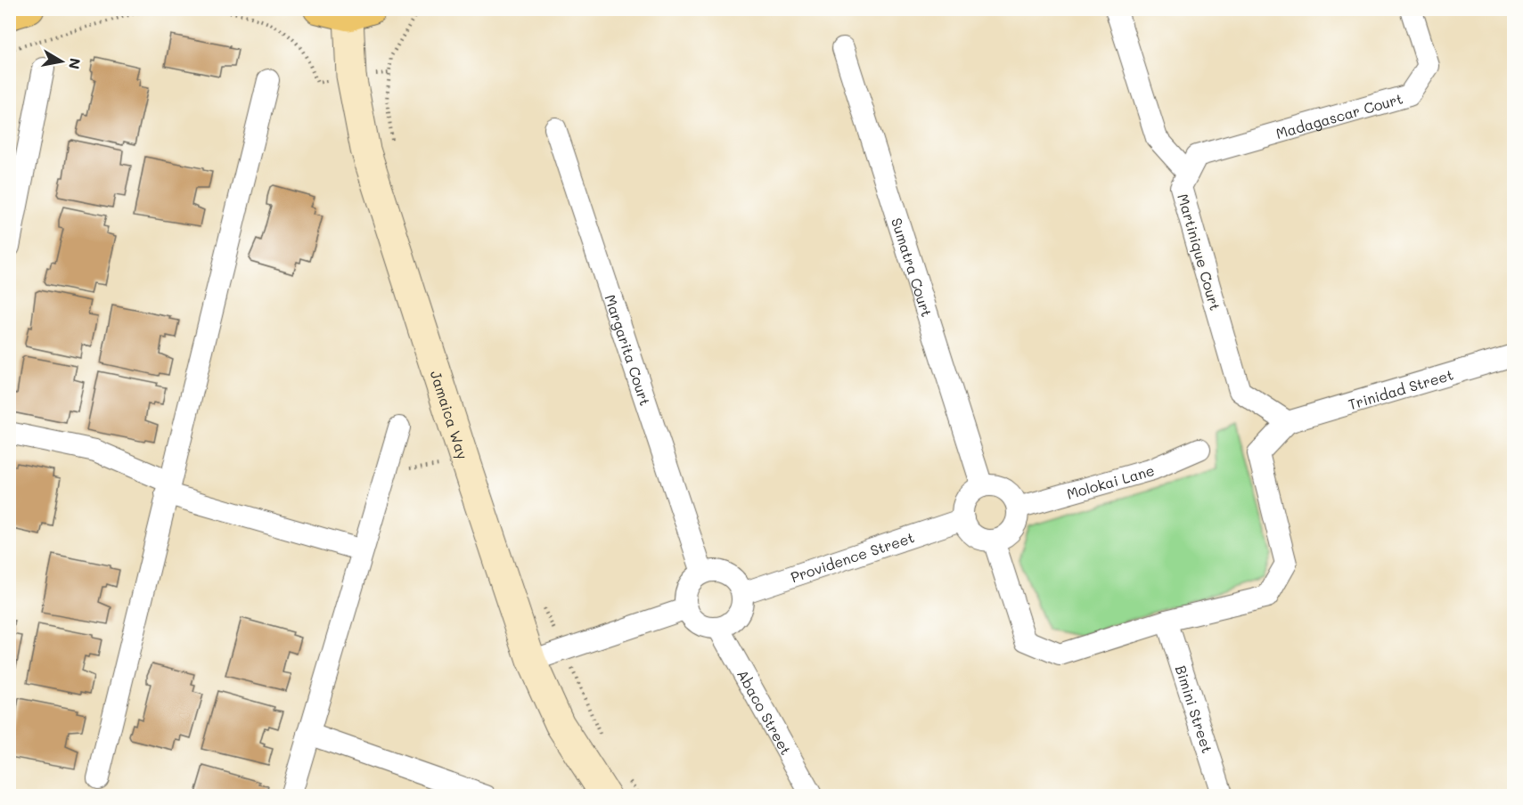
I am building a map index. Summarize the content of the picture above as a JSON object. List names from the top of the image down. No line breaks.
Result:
{"streets":{"street":["Madagascar Court","Martinique Court","Sumatra Court","Margarita Court","Trinidad Street","Jamaica Way","Molokai Lane","Providence Street","Bimini Street","Abaco Street"]},"crossings":[["Madagascar Court","Martinique Court"],["Martinique Court","Trinidad Street"],["Sumatra Court","Molokai Lane"],["Sumatra Court","Providence Street"],["Margarita Court","Providence Street"],["Margarita Court","Abaco Street"],["Molokai Lane","Providence Street"],["Providence Street","Abaco Street"]],"north":"right"}
